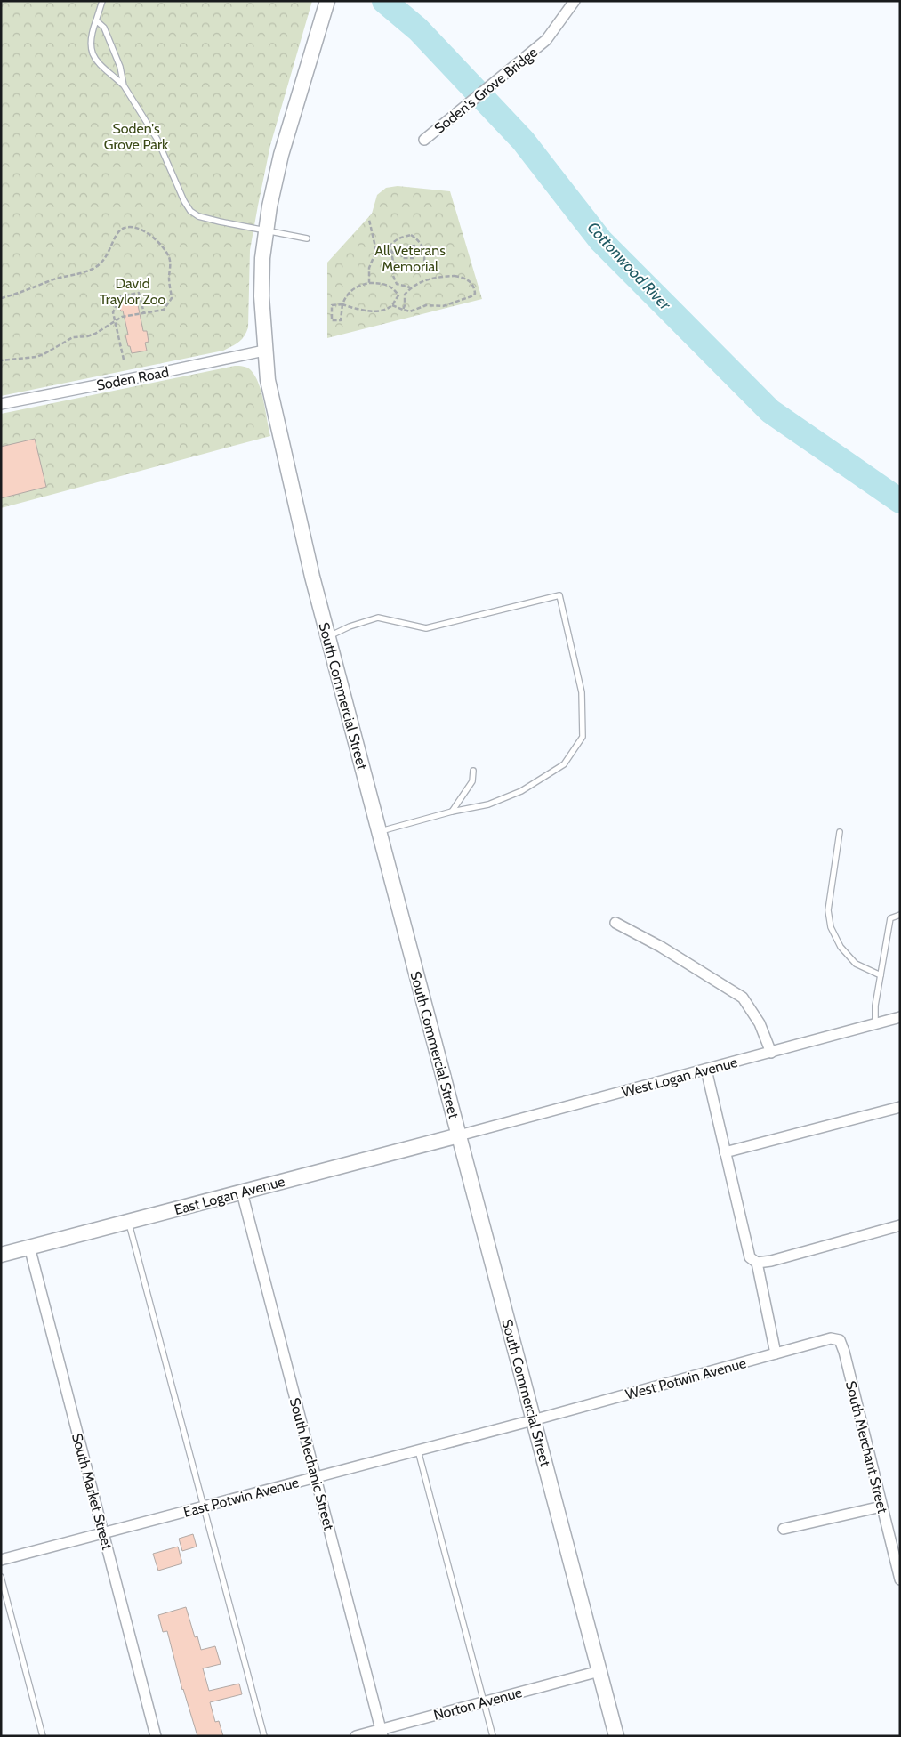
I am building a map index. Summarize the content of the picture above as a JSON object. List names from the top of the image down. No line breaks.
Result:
{"streets":{"main road":["South Commercial Street","East Logan Avenue"],"street":["Soden's Grove Bridge","Soden Road","West Logan Avenue","West Potwin Avenue","South Merchant Street","South Mechanic Street","South Market Street","East Potwin Avenue","Norton Avenue"]},"crossings":[["Soden Road","South Commercial Street"],["South Commercial Street","West Logan Avenue"],["South Commercial Street","East Logan Avenue"],["South Commercial Street","West Potwin Avenue"],["South Commercial Street","East Potwin Avenue"],["South Commercial Street","Norton Avenue"],["West Logan Avenue","East Logan Avenue"],["East Logan Avenue","South Mechanic Street"],["East Logan Avenue","South Market Street"],["West Potwin Avenue","South Merchant Street"],["West Potwin Avenue","East Potwin Avenue"],["South Mechanic Street","East Potwin Avenue"],["South Mechanic Street","Norton Avenue"],["South Market Street","East Potwin Avenue"]],"water":["Cottonwood River"],"parks":["Soden's Grove Park","All Veterans Memorial","David Traylor Zoo"]}
